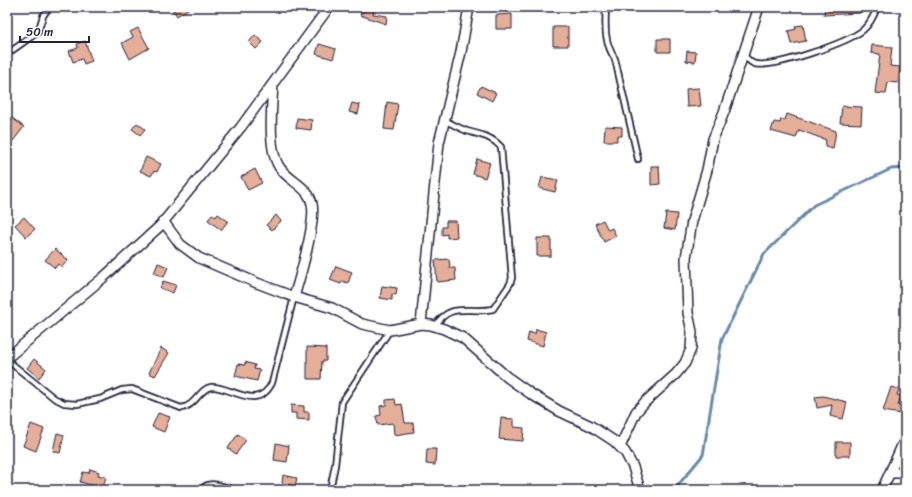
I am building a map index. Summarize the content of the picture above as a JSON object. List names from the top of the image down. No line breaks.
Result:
{"scale_bar":"50 m"}
